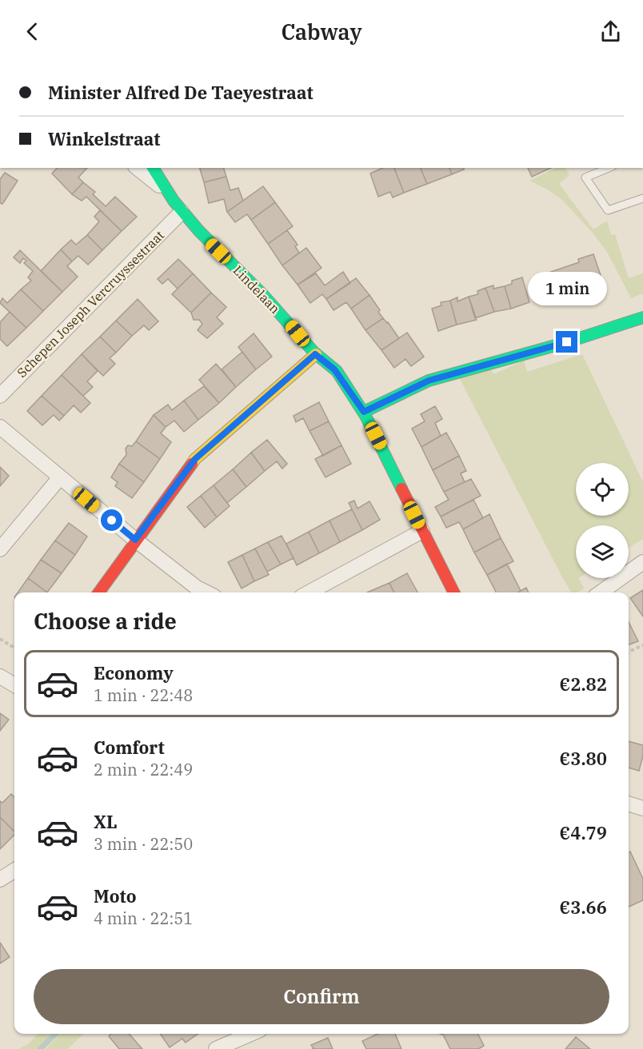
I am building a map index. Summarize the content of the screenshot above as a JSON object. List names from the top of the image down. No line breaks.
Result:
{"streets":{"street":["Lindelaan","Schepen Joseph Vercruyssestraat"]},"crossings":[["Lindelaan","Schepen Joseph Vercruyssestraat"]],"page":{"header":"Cabway","banner":["Minister Alfred De Taeyestraat","Winkelstraat"],"bubble":"1 min","heading":"Choose a ride","list":[{"name":"Economy","note":"1 min · 22:48","value":"€2.82"},{"name":"Comfort","note":"2 min · 22:49","value":"€3.80"},{"name":"XL","note":"3 min · 22:50","value":"€4.79"},{"name":"Moto","note":"4 min · 22:51","value":"€3.66"}],"buttons":"Confirm"}}
